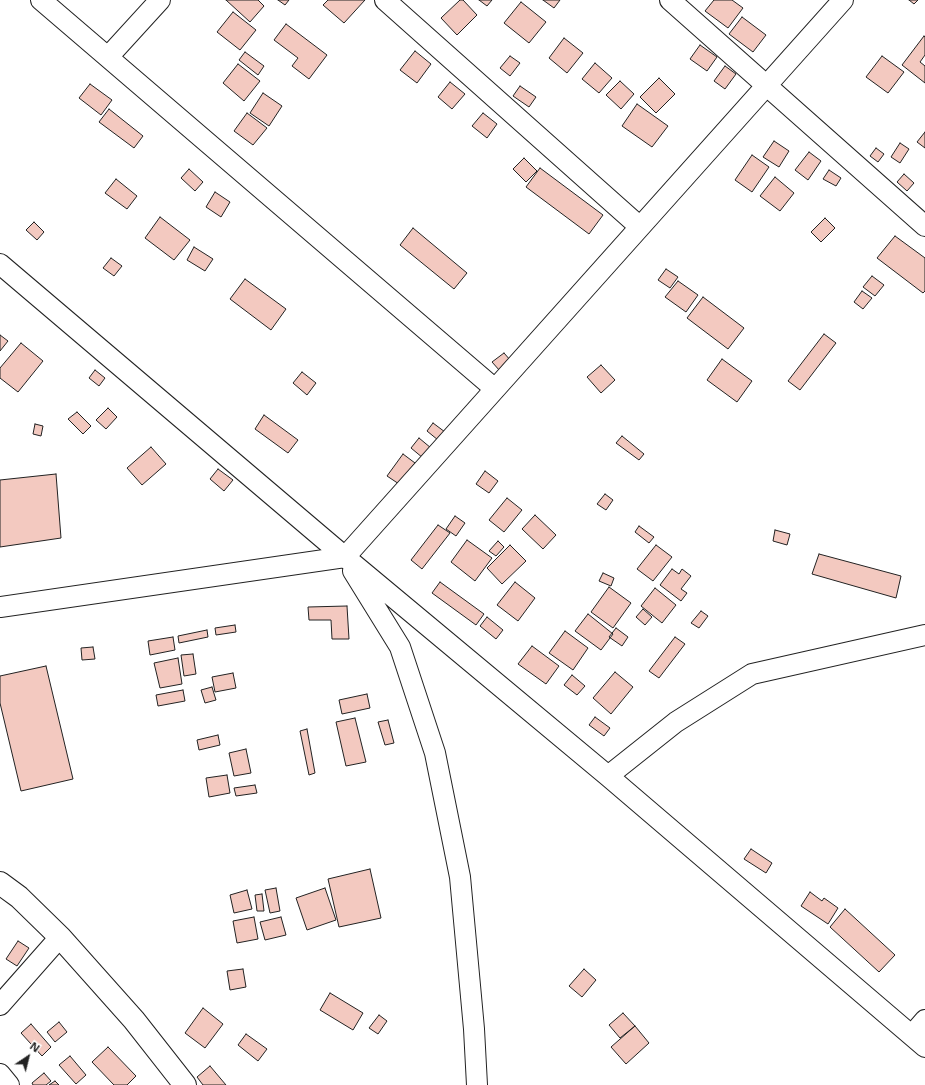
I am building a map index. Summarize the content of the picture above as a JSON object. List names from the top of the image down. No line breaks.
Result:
{"north":"top right"}
